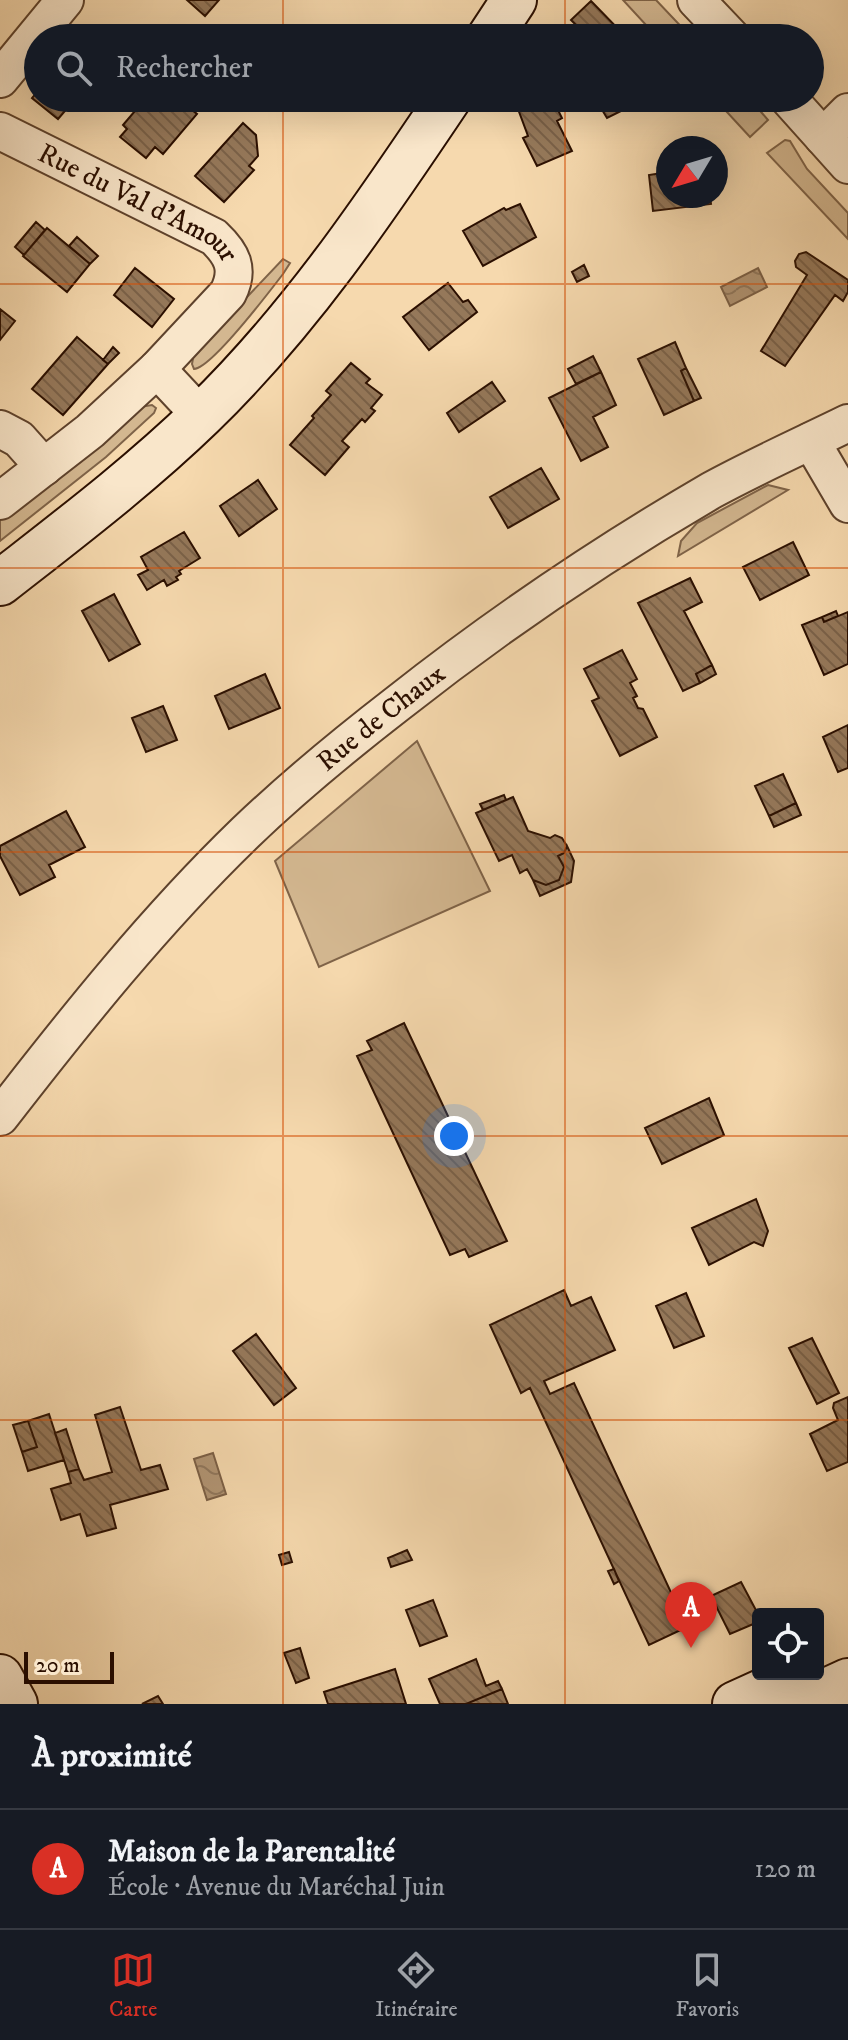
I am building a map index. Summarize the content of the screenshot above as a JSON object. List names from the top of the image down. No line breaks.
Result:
{"streets":{"street":["Rue du Val d'Amour","Rue de Chaux"]},"scale_bar":"20 m","north":"bottom left","page":{"search":"Rechercher","pins":"A","scale":"20 m","heading":"À proximité","list":[{"mark":"A","name":"Maison de la Parentalité","note":"École · Avenue du Maréchal Juin","value":"120 m"}],"nav":["Carte","Itinéraire","Favoris"]}}
